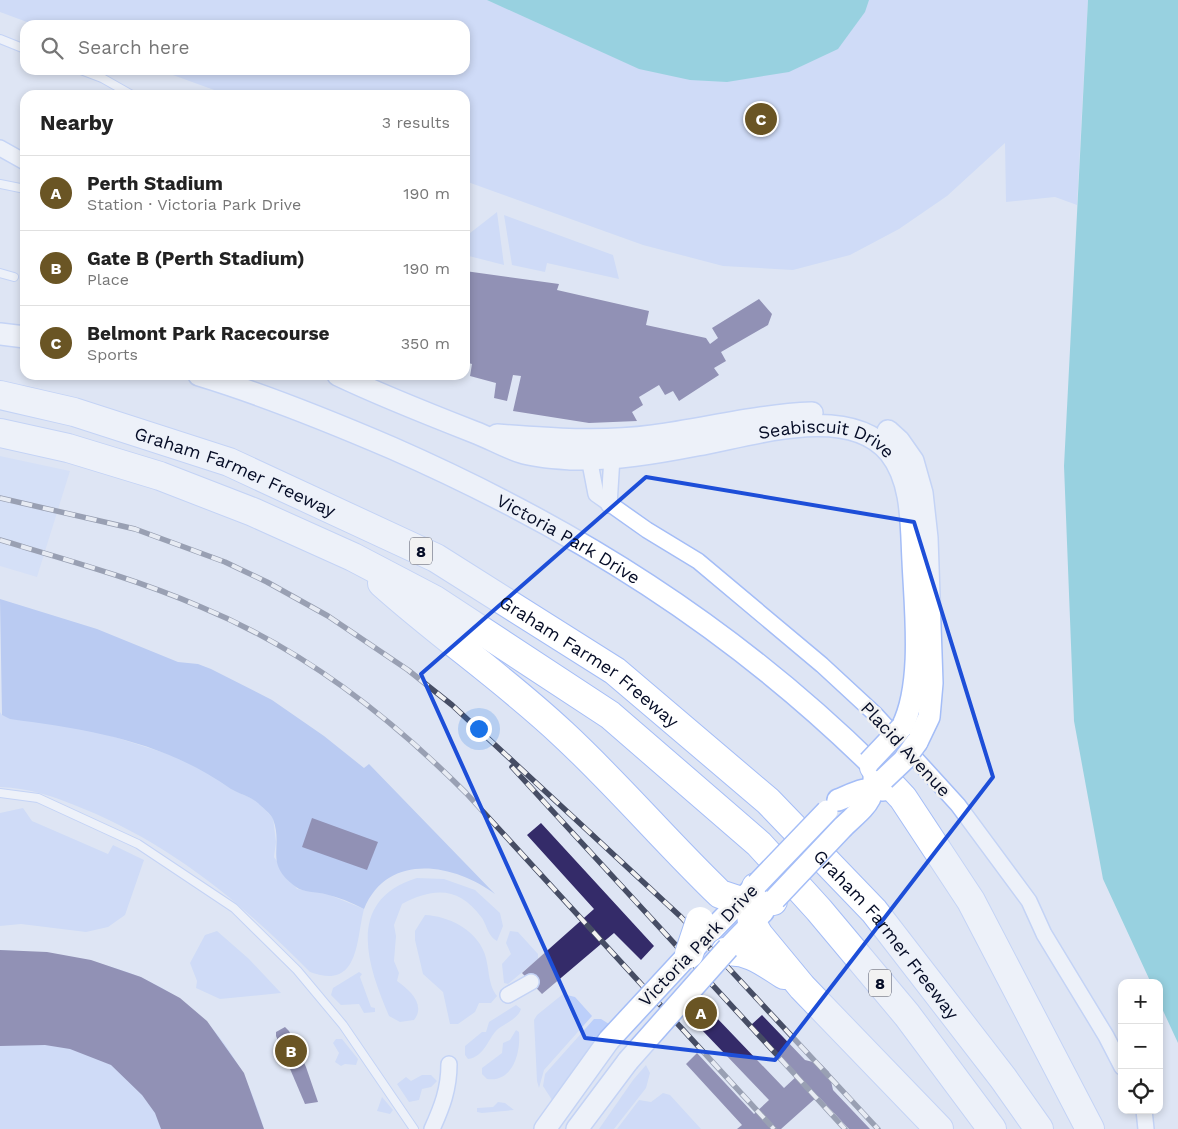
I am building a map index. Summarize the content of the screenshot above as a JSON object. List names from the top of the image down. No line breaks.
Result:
{"streets":{"highway":["Graham Farmer Freeway","8"],"street":["Seabiscuit Drive","Victoria Park Drive","Placid Avenue"]},"crossings":[["Seabiscuit Drive","Victoria Park Drive"]],"page":{"search":"Search here","heading":["Nearby","3 results"],"pins":["C","A","B"],"list":[{"mark":"A","name":"Perth Stadium","note":"Station · Victoria Park Drive","value":"190 m"},{"mark":"B","name":"Gate B (Perth Stadium)","note":"Place","value":"190 m"},{"mark":"C","name":"Belmont Park Racecourse","note":"Sports","value":"350 m"}],"map_buttons":["+","−"]}}
